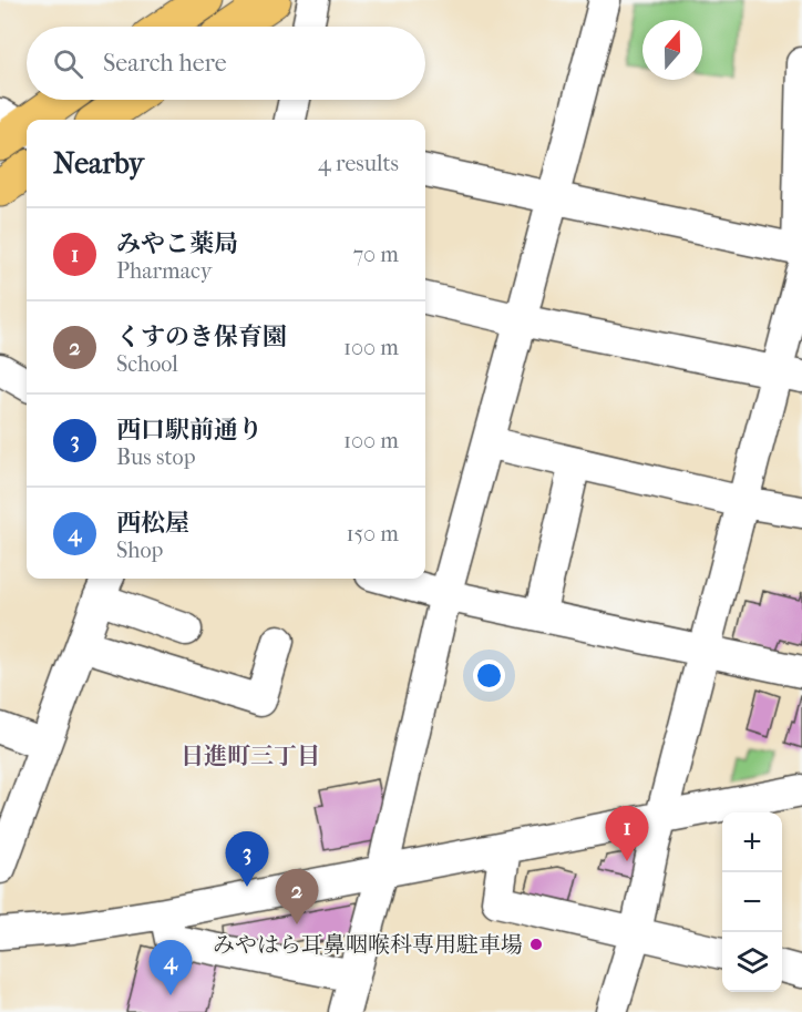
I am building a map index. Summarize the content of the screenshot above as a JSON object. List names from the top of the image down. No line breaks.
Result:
{"districts":["日進町三丁目"],"places":["みやはら耳鼻咽喉科専用駐車場"],"north":"top","page":{"search":"Search here","heading":["Nearby","4 results"],"list":[{"mark":"1","name":"みやこ薬局","note":"Pharmacy","value":"70 m"},{"mark":"2","name":"くすのき保育園","note":"School","value":"100 m"},{"mark":"3","name":"西口駅前通り","note":"Bus stop","value":"100 m"},{"mark":"4","name":"西松屋","note":"Shop","value":"150 m"}],"pins":["1","3","2","4"],"map_buttons":["+","−"]}}
